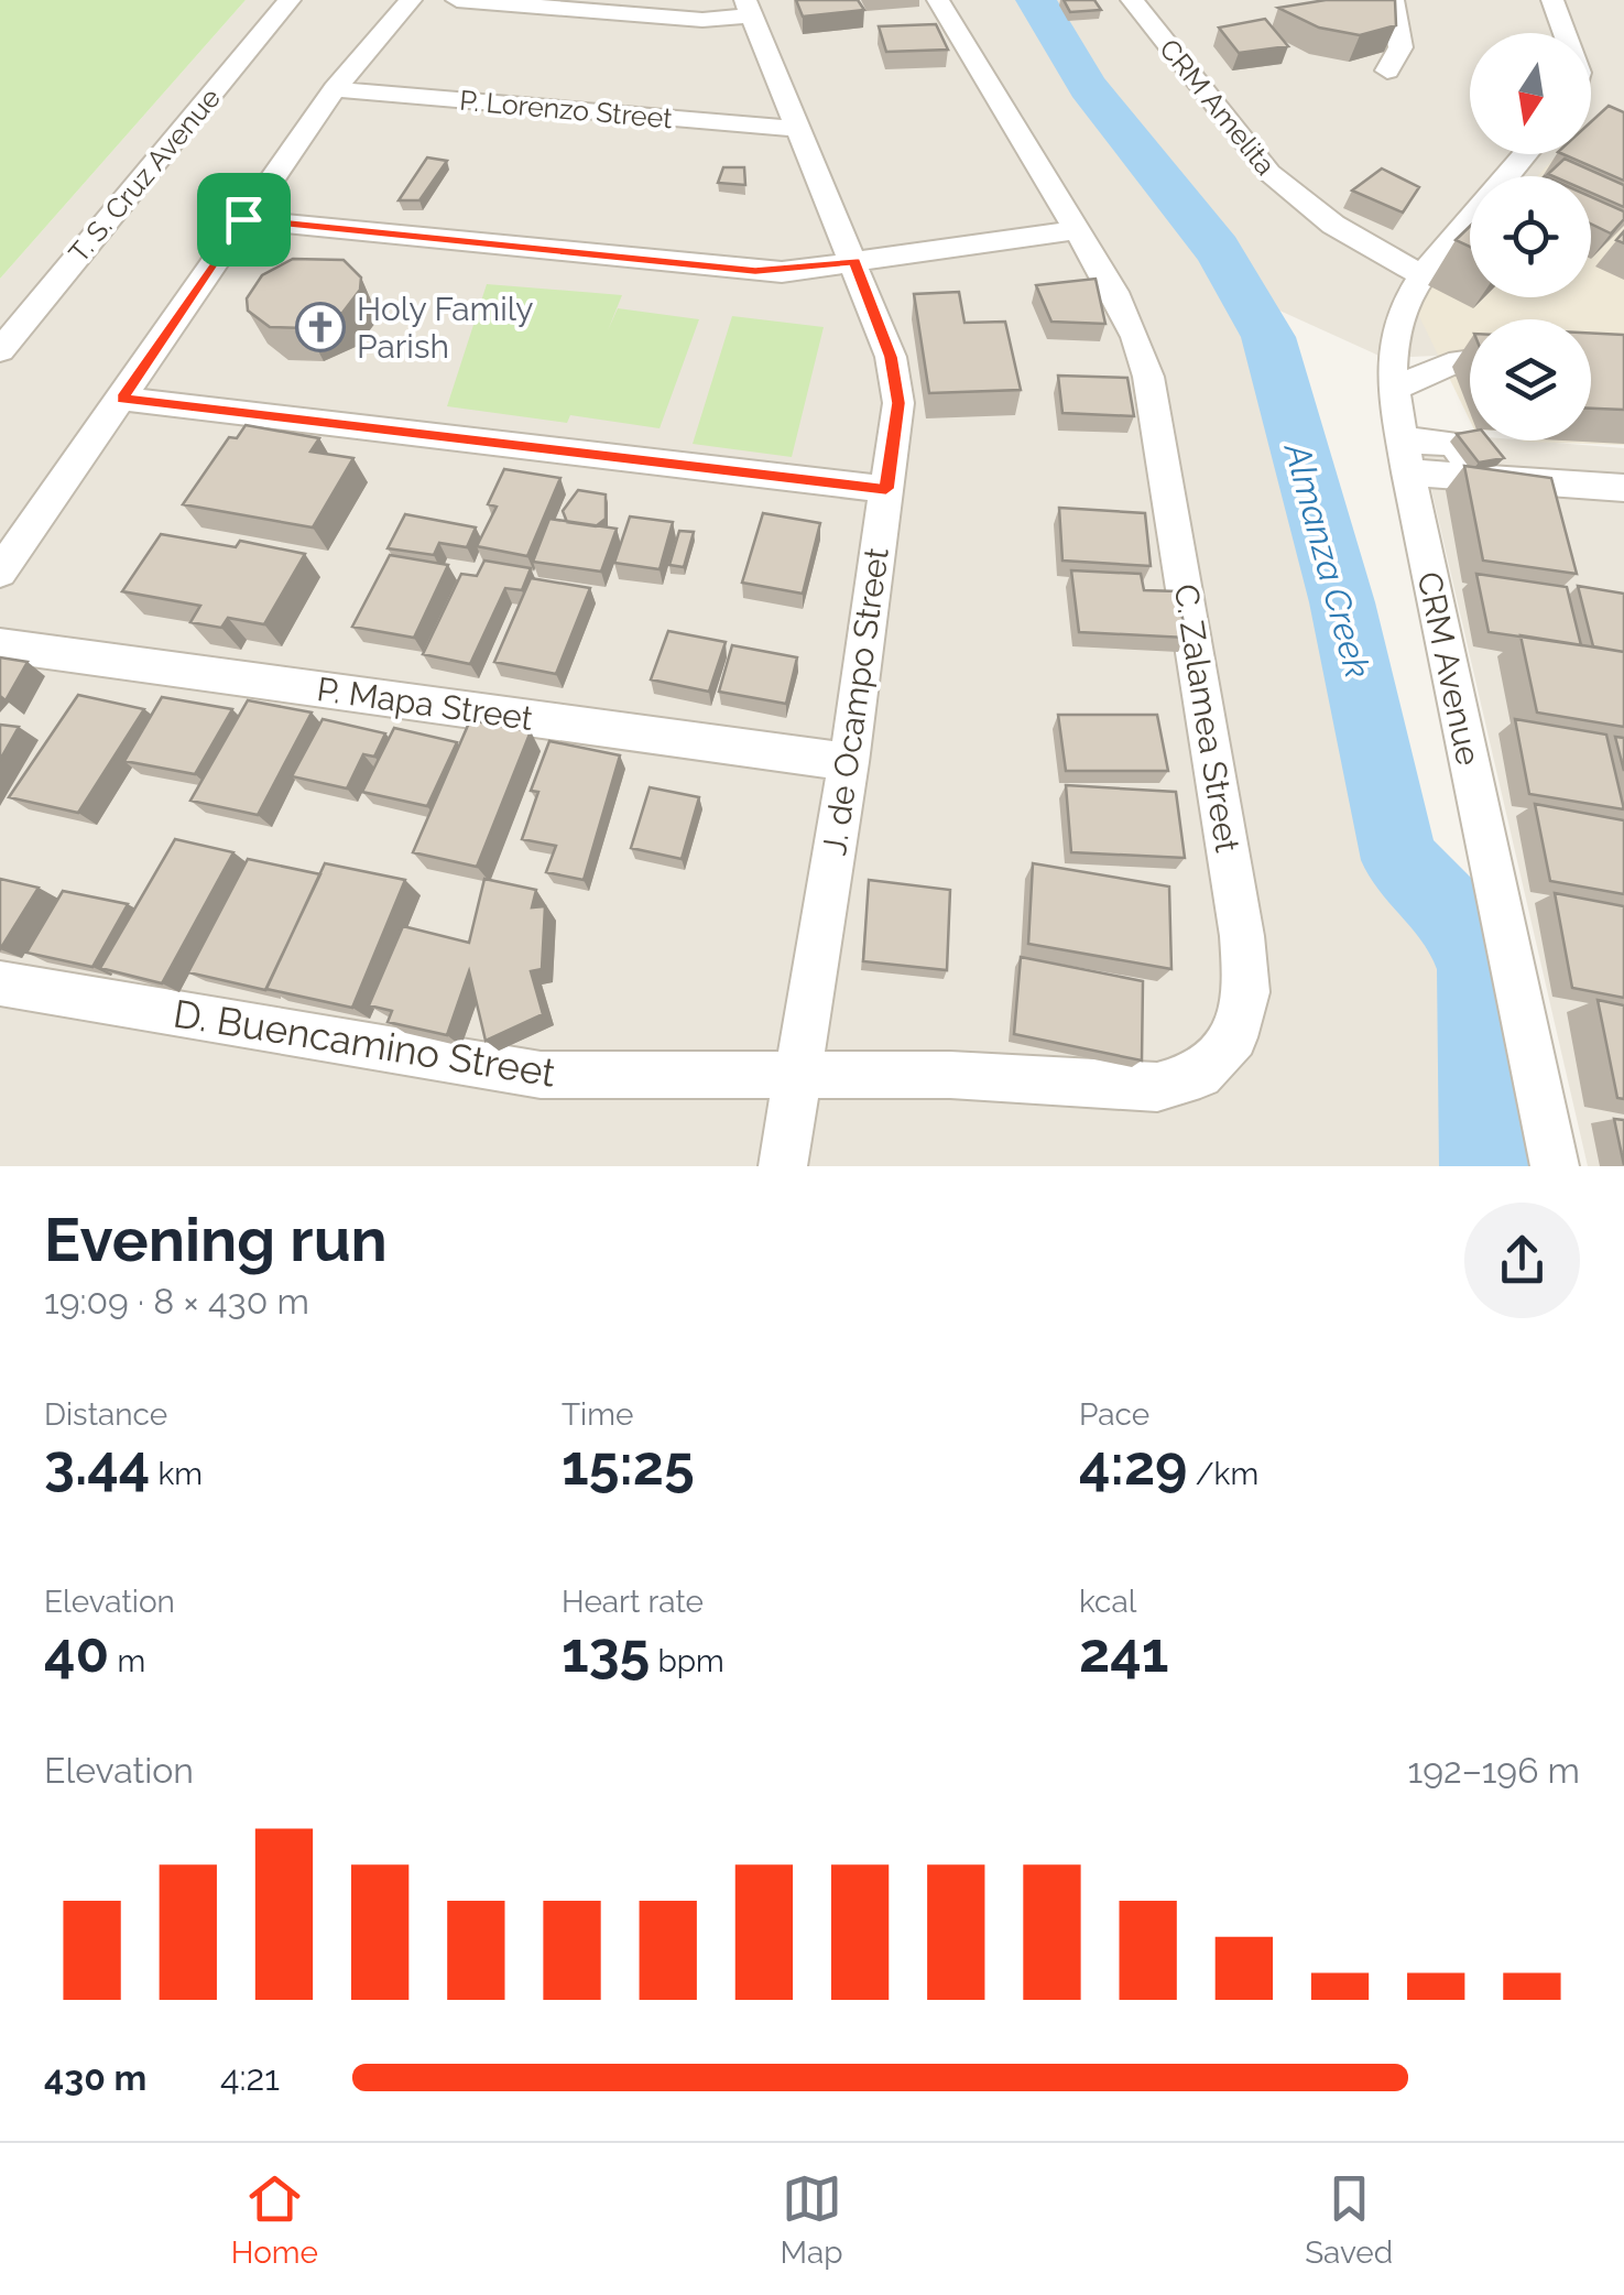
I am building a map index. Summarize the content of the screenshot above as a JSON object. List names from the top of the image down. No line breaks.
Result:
{"streets":{"street":["CRM Amelita","P. Lorenzo Street","T. S. Cruz Avenue","CRM Avenue","J. de Ocampo Street","P. Mapa Street","C. Zalamea Street","D. Buencamino Street"]},"crossings":[["CRM Amelita","CRM Avenue"],["P. Lorenzo Street","J. de Ocampo Street"],["J. de Ocampo Street","P. Mapa Street"],["J. de Ocampo Street","C. Zalamea Street"],["J. de Ocampo Street","D. Buencamino Street"],["C. Zalamea Street","D. Buencamino Street"]],"water":["Almanza Creek"],"places":{"church":["Holy Family Parish"]},"north":"bottom","page":{"heading":["Evening run","19:09 · 8 × 430 m"],"stats":[["Distance","3.44 km"],["Time","15:25"],["Pace","4:29 /km"],["Elevation","40 m"],["Heart rate","135 bpm"],["kcal","241"]],"chart":["Elevation","192–196 m"],"list":[{"name":"430 m","note":"4:21"}],"tabs":["Home","Map","Saved"]}}
